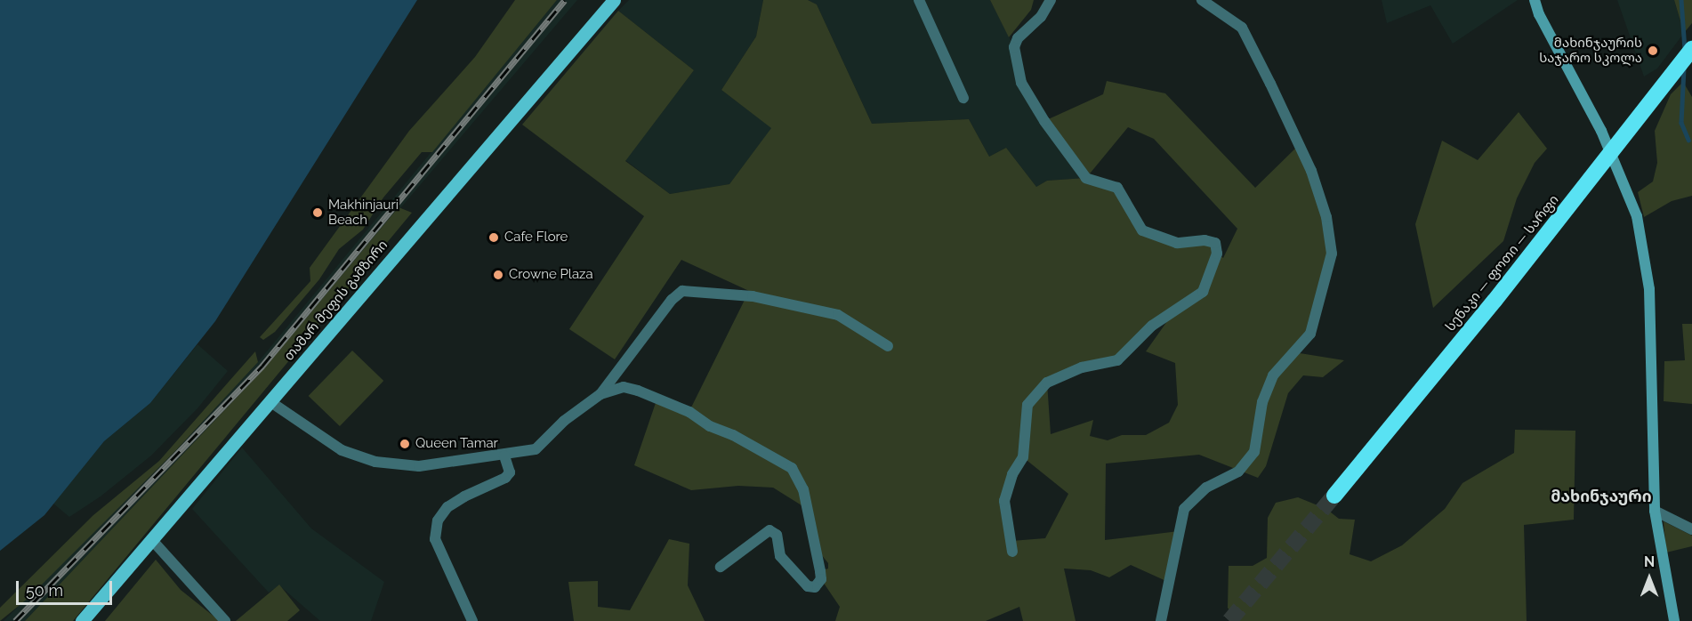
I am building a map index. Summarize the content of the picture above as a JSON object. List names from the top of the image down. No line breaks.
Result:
{"streets":{"highway":["სენაკი — ფოთი — სარფი"],"main road":["თამარ მეფის გამზირი"]},"districts":["მახინჯაური"],"places":["მახინჯაურის საჯარო სკოლა","Makhinjauri Beach","Cafe Flore","Crowne Plaza","Queen Tamar"],"scale_bar":"50 m","north":"top"}
